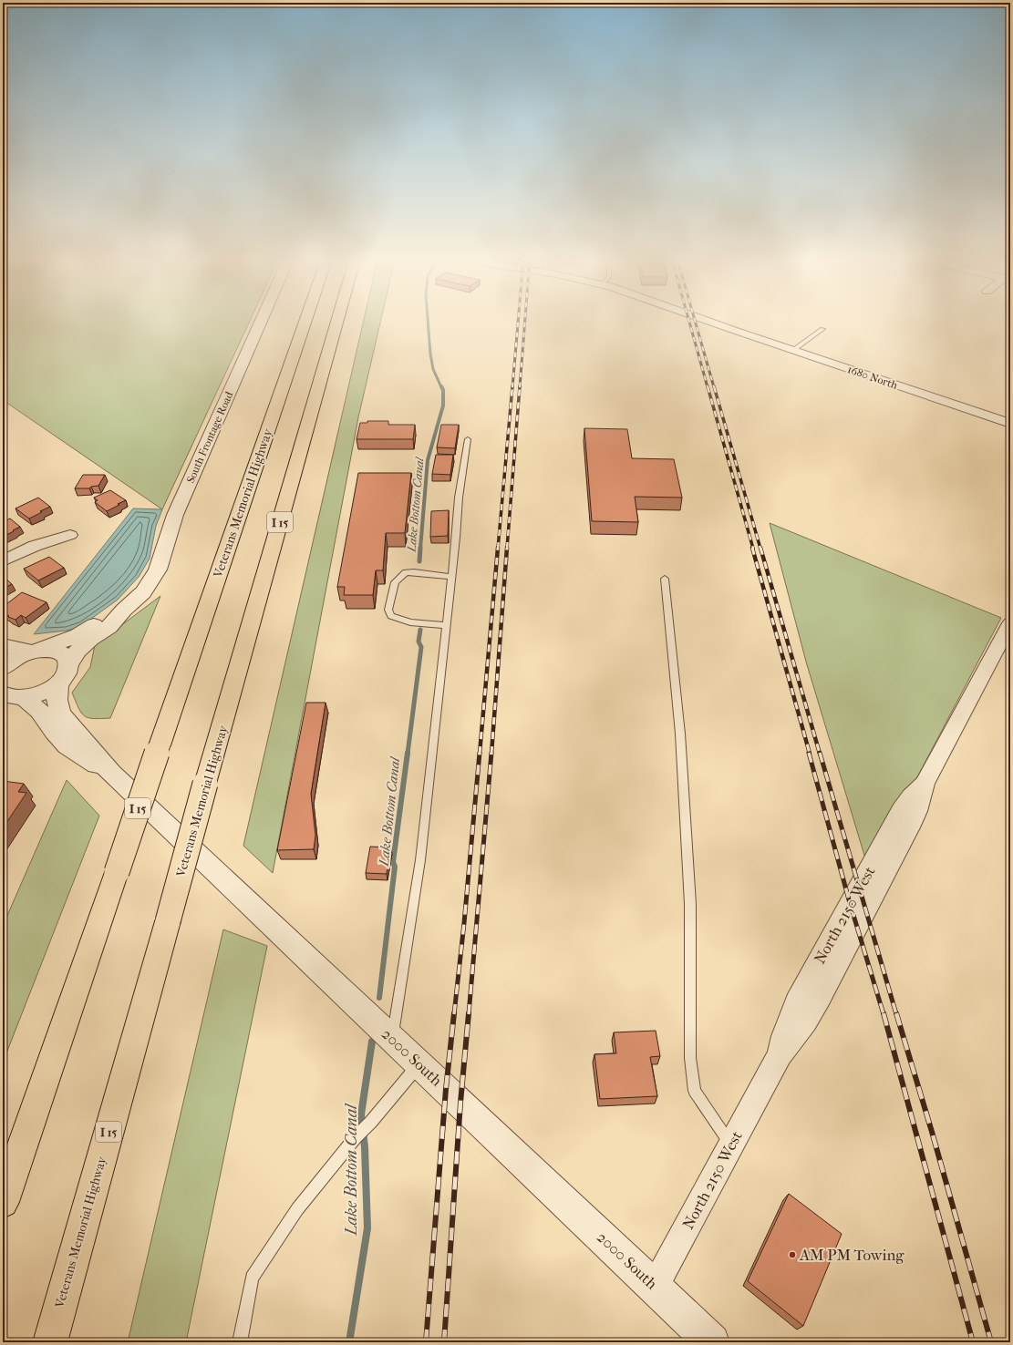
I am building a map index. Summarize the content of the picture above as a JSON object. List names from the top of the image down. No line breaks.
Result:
{"streets":{"highway":["Veterans Memorial Highway","I 15"],"street":["1680 North","South Frontage Road","North 2150 West","2000 South"]},"crossings":[["North 2150 West","2000 South"]],"water":["Lake Bottom Canal"],"places":["AM PM Towing"]}
